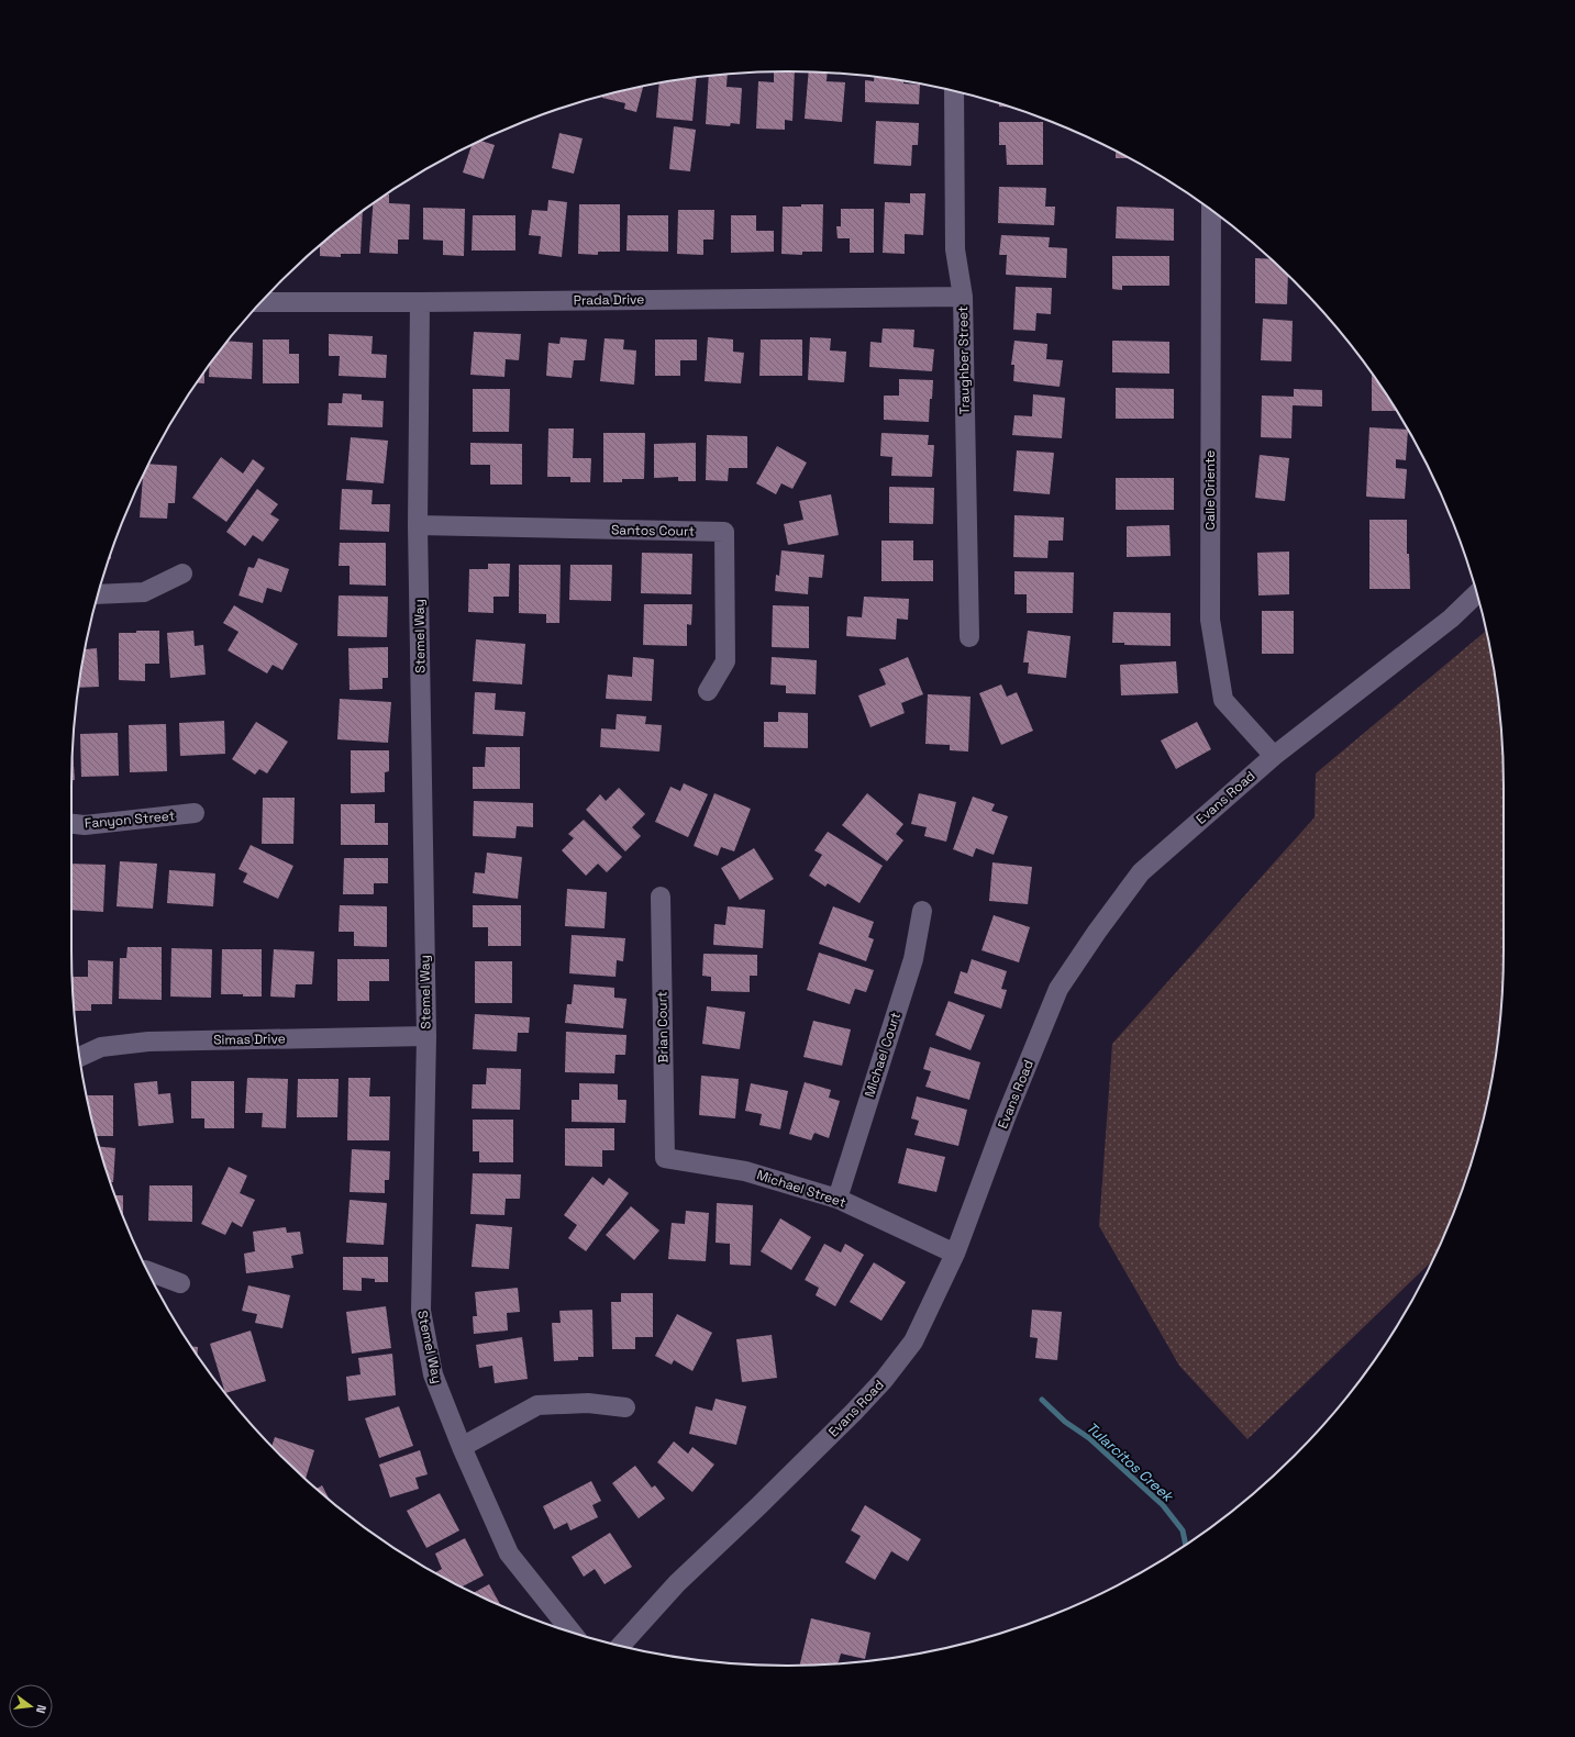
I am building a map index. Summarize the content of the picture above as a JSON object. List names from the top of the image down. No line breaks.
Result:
{"streets":{"street":["Prada Drive","Traughber Street","Calle Oriente","Santos Court","Stemel Way","Evans Road","Fanyon Street","Brian Court","Simas Drive","Michael Court","Michael Street"]},"crossings":[["Prada Drive","Traughber Street"],["Prada Drive","Stemel Way"],["Calle Oriente","Evans Road"],["Santos Court","Stemel Way"],["Stemel Way","Simas Drive"],["Evans Road","Michael Street"],["Brian Court","Michael Street"],["Michael Court","Michael Street"]],"water":["Tularcitos Creek"],"north":"right"}
